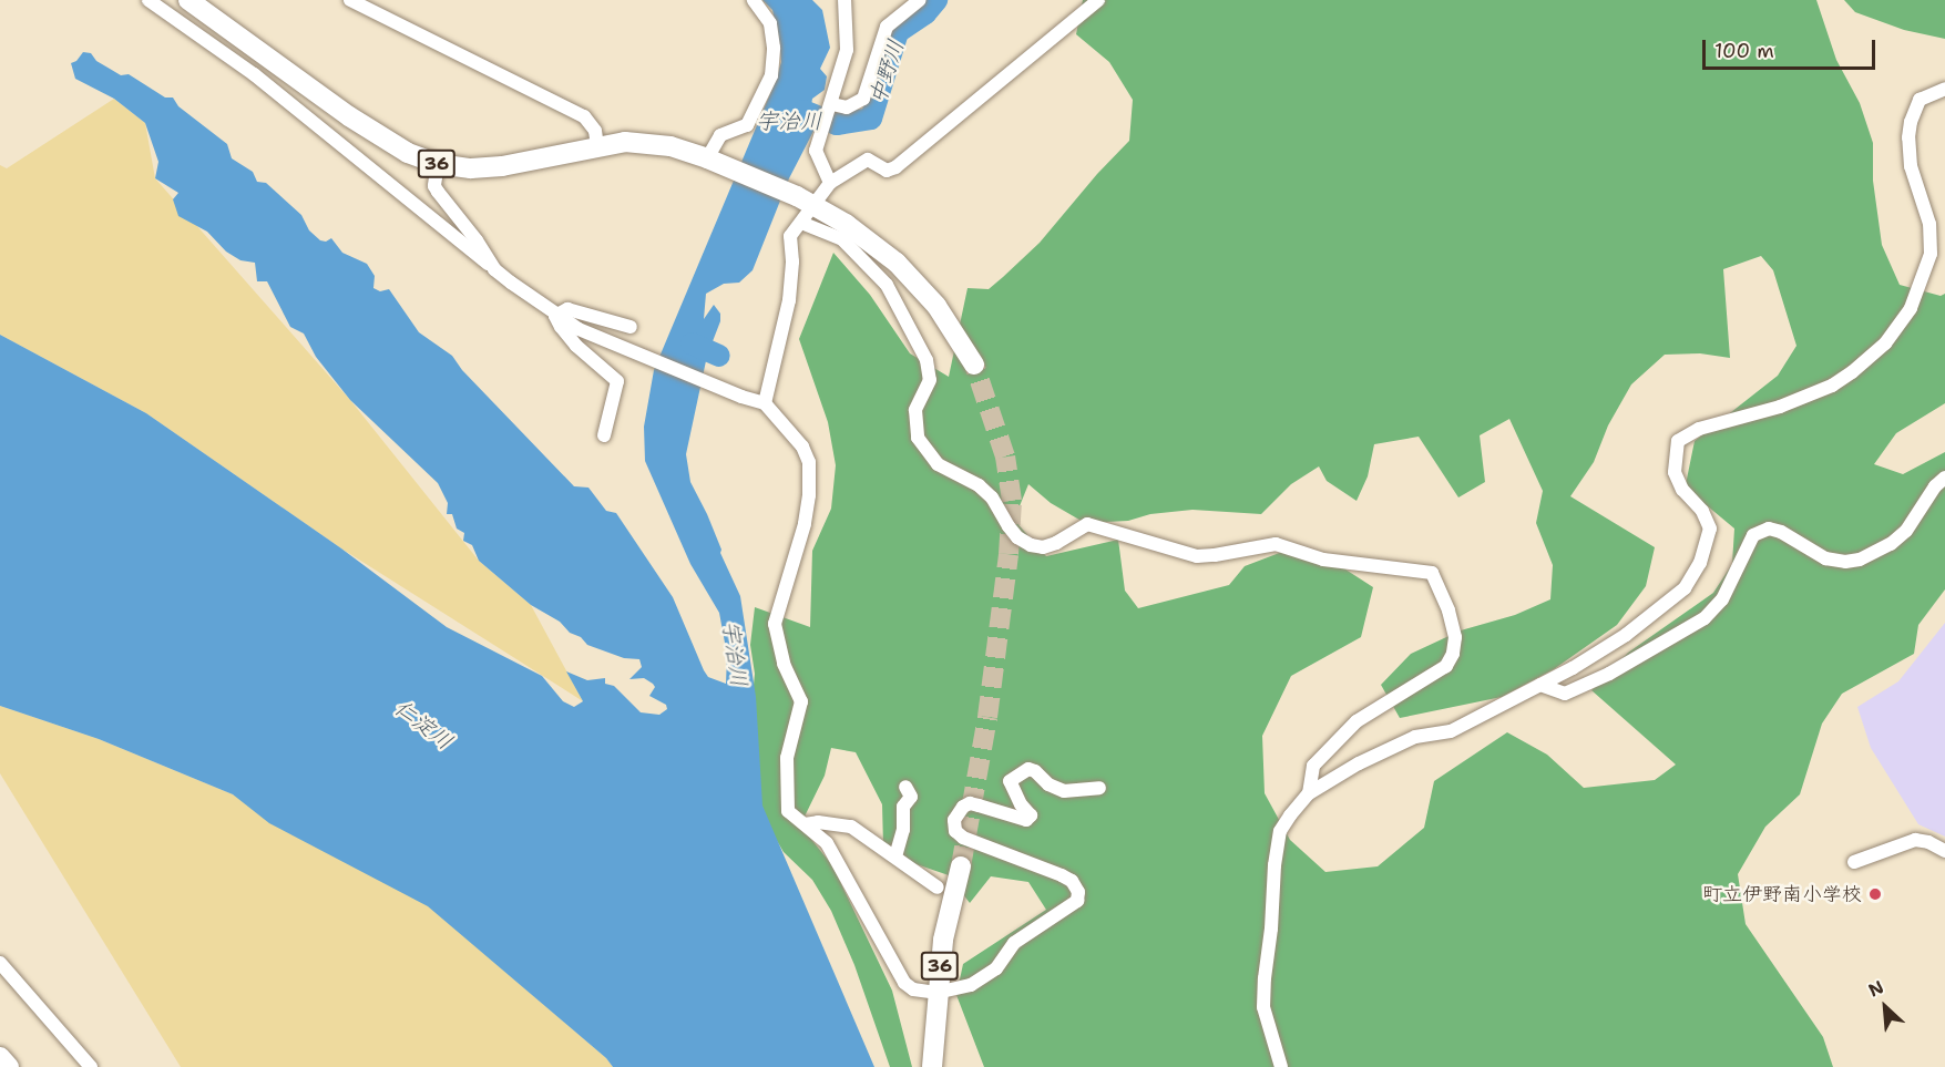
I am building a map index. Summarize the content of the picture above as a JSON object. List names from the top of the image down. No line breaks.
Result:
{"streets":{"main road":["36"]},"water":["中野川","宇治川","仁淀川"],"places":["町立伊野南小学校"],"scale_bar":"100 m","north":"top left"}
